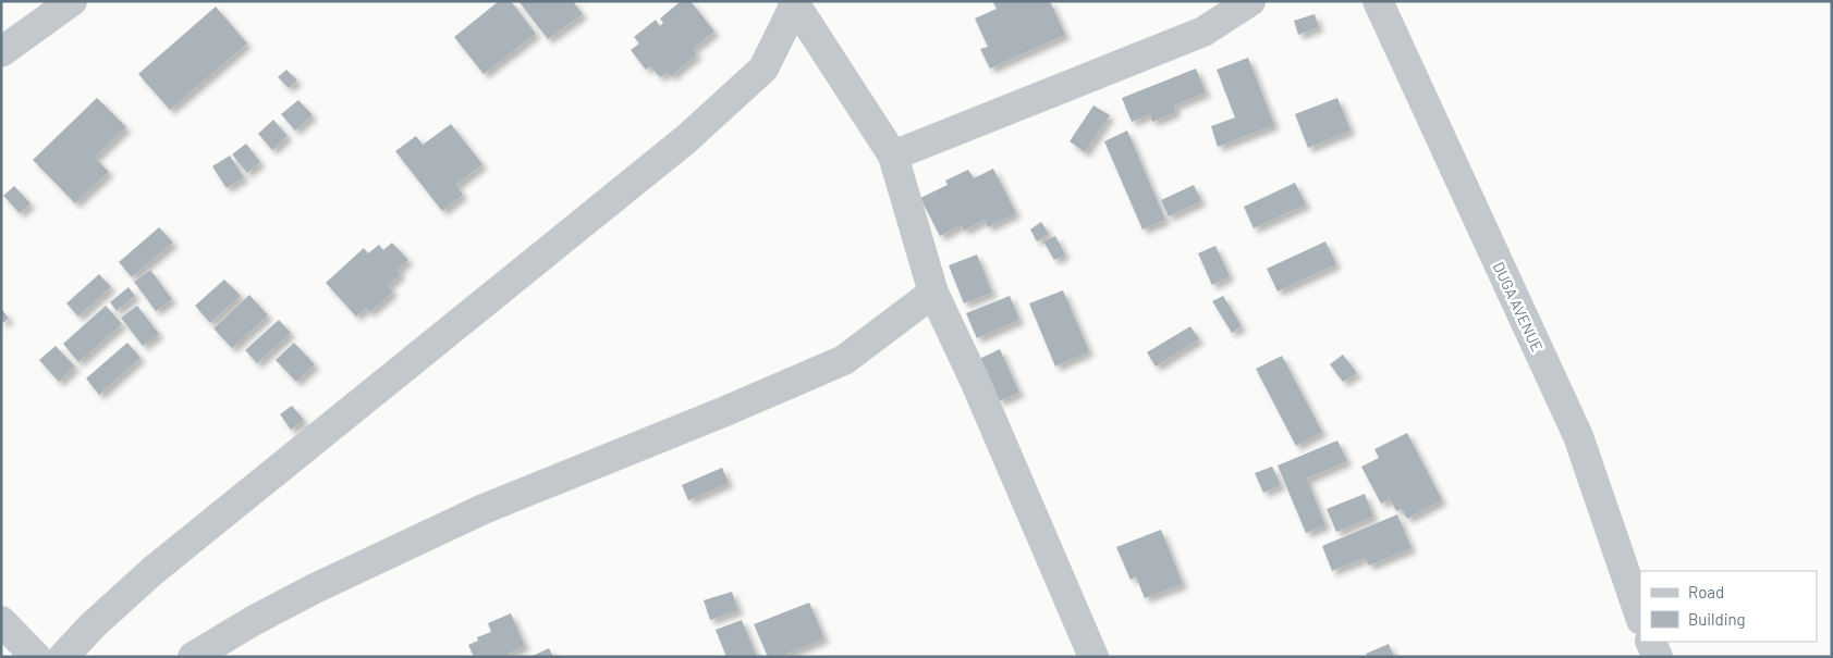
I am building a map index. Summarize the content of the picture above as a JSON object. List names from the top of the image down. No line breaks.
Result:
{"streets":{"street":["DUGA AVENUE"]},"legend":["Road","Building"]}
